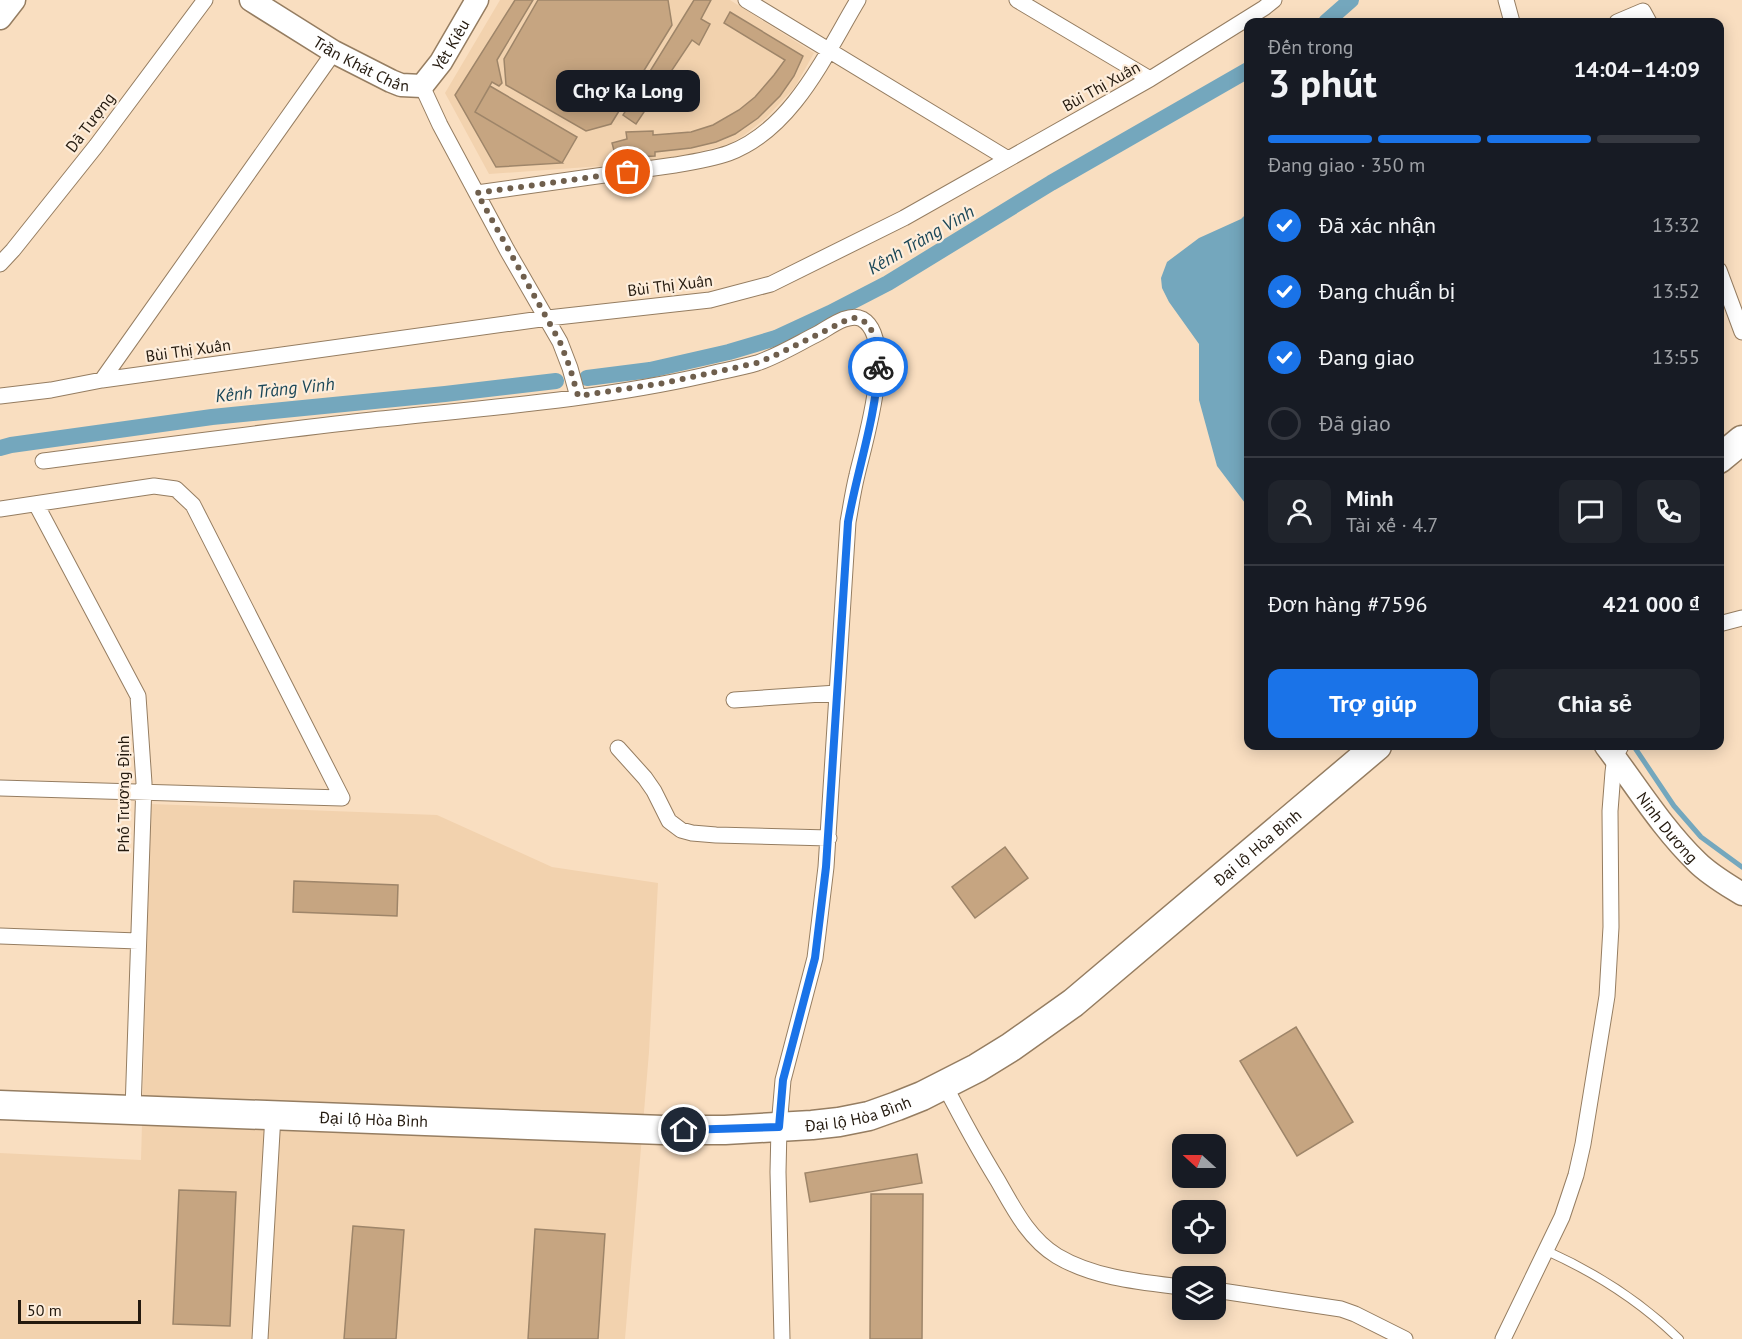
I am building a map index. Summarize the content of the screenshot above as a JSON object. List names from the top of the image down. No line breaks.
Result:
{"streets":{"highway":["Đại lộ Hòa Bình"],"street":["Yết Kiêu","Trần Khát Chân","Bùi Thị Xuân","Dã Tượng","Phố Trương Định","Ninh Dương"]},"crossings":[["Yết Kiêu","Trần Khát Chân"],["Trần Khát Chân","Bùi Thị Xuân"],["Phố Trương Định","Đại lộ Hòa Bình"]],"water":["Kênh Tràng Vinh"],"places":["Chợ Ka Long"],"scale_bar":"50 m","north":"left","page":{"heading":["3 phút","Đến trong","14:04–14:09"],"panel":["Minh","Tài xế · 4.7","Đơn hàng #7596","421 000 ₫"],"bubble":"Chợ Ka Long","bar":"Đang giao · 350 m","list":[["Đã xác nhận","13:32"],["Đang chuẩn bị","13:52"],["Đang giao","13:55"],"Đã giao"],"buttons":["Trợ giúp","Chia sẻ"],"scale":"50 m"}}
